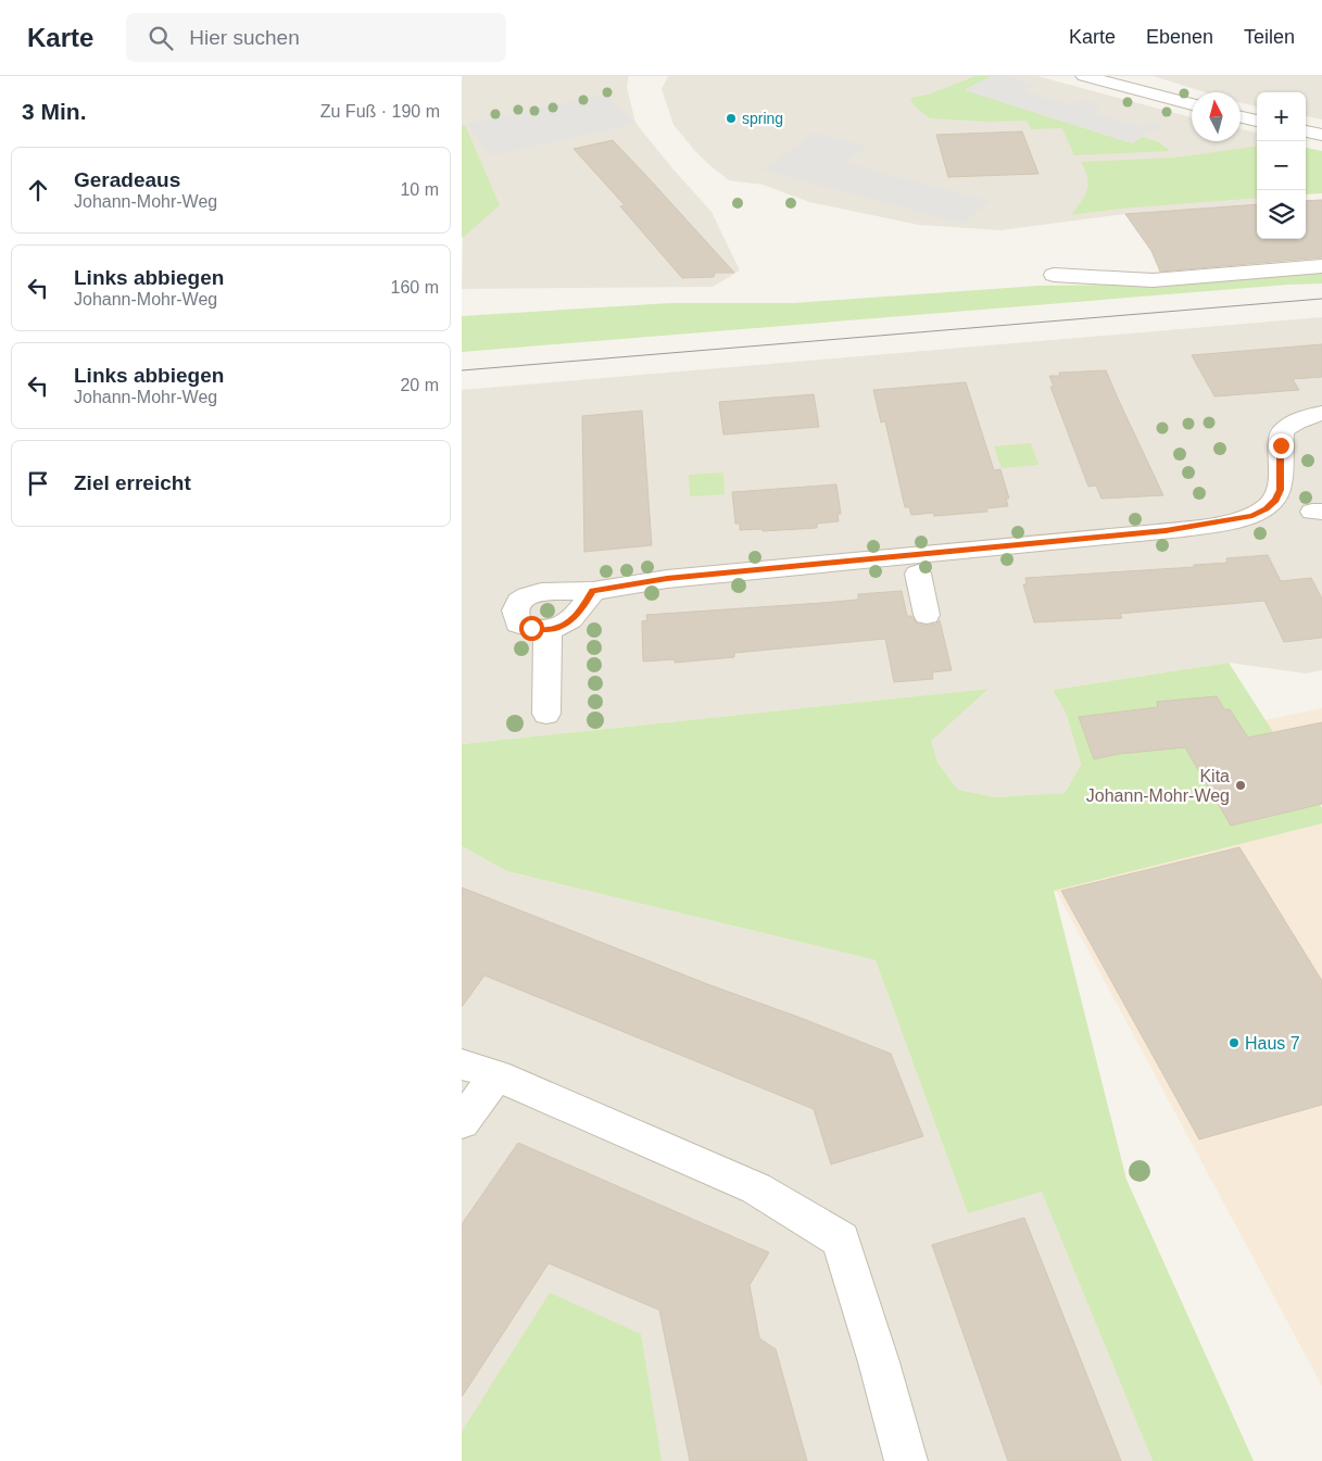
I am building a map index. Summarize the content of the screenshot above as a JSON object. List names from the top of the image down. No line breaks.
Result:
{"places":["spring","Kita Johann-Mohr-Weg","Haus 7"],"north":"top","page":{"header":"Karte","search":"Hier suchen","nav":["Karte","Ebenen","Teilen"],"heading":["3 Min.","Zu Fuß · 190 m"],"map_buttons":["+","−"],"list":[["Geradeaus","Johann-Mohr-Weg","10 m"],["Links abbiegen","Johann-Mohr-Weg","160 m"],["Links abbiegen","Johann-Mohr-Weg","20 m"],"Ziel erreicht"]}}
